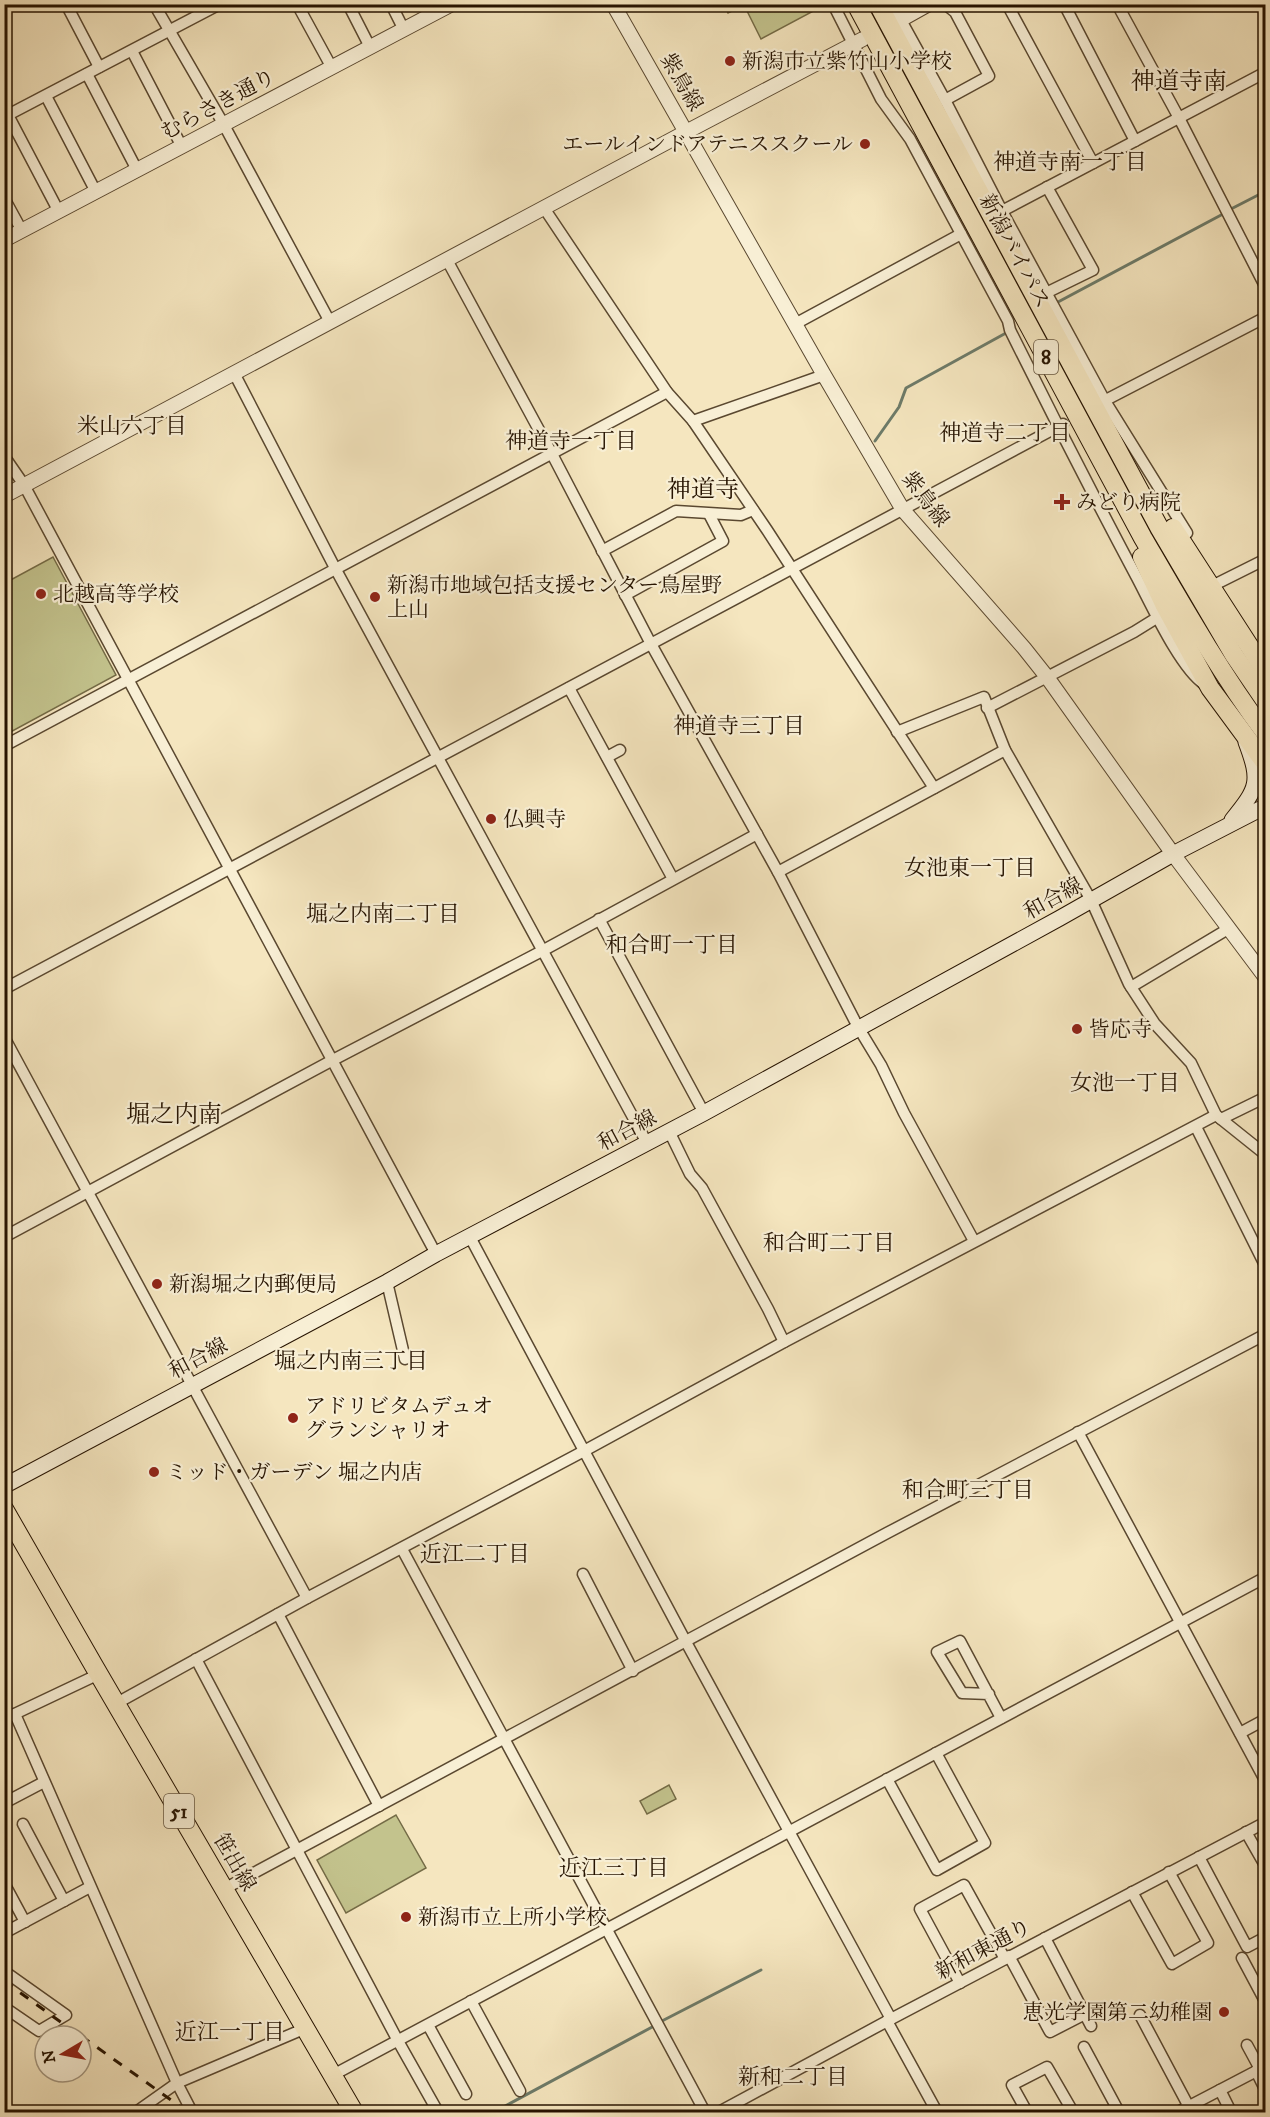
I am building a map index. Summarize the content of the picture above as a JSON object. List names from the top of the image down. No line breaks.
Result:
{"streets":{"main road":["新潟バイパス","8","和合線","51","笹出線"],"street":["紫鳥線","むらさき通り","新和東通り"]},"crossings":[["紫鳥線","和合線"]],"districts":["神道寺南","神道寺南一丁目","米山六丁目","神道寺二丁目","神道寺一丁目","神道寺","神道寺三丁目","女池東一丁目","堀之内南二丁目","和合町一丁目","女池一丁目","堀之内南","和合町二丁目","堀之内南三丁目","和合町三丁目","近江二丁目","近江三丁目","近江一丁目","新和二丁目"],"places":{"other":["新潟市立紫竹山小学校","エールインドアテニススクール","北越高等学校","新潟市地域包括支援センター鳥屋野 上山","仏興寺","皆応寺","新潟堀之内郵便局","アドリビタムデュオ グランシャリオ","ミッド・ガーデン 堀之内店","新潟市立上所小学校","恵光学園第二幼稚園"],"health":["みどり病院"]},"north":"left"}
